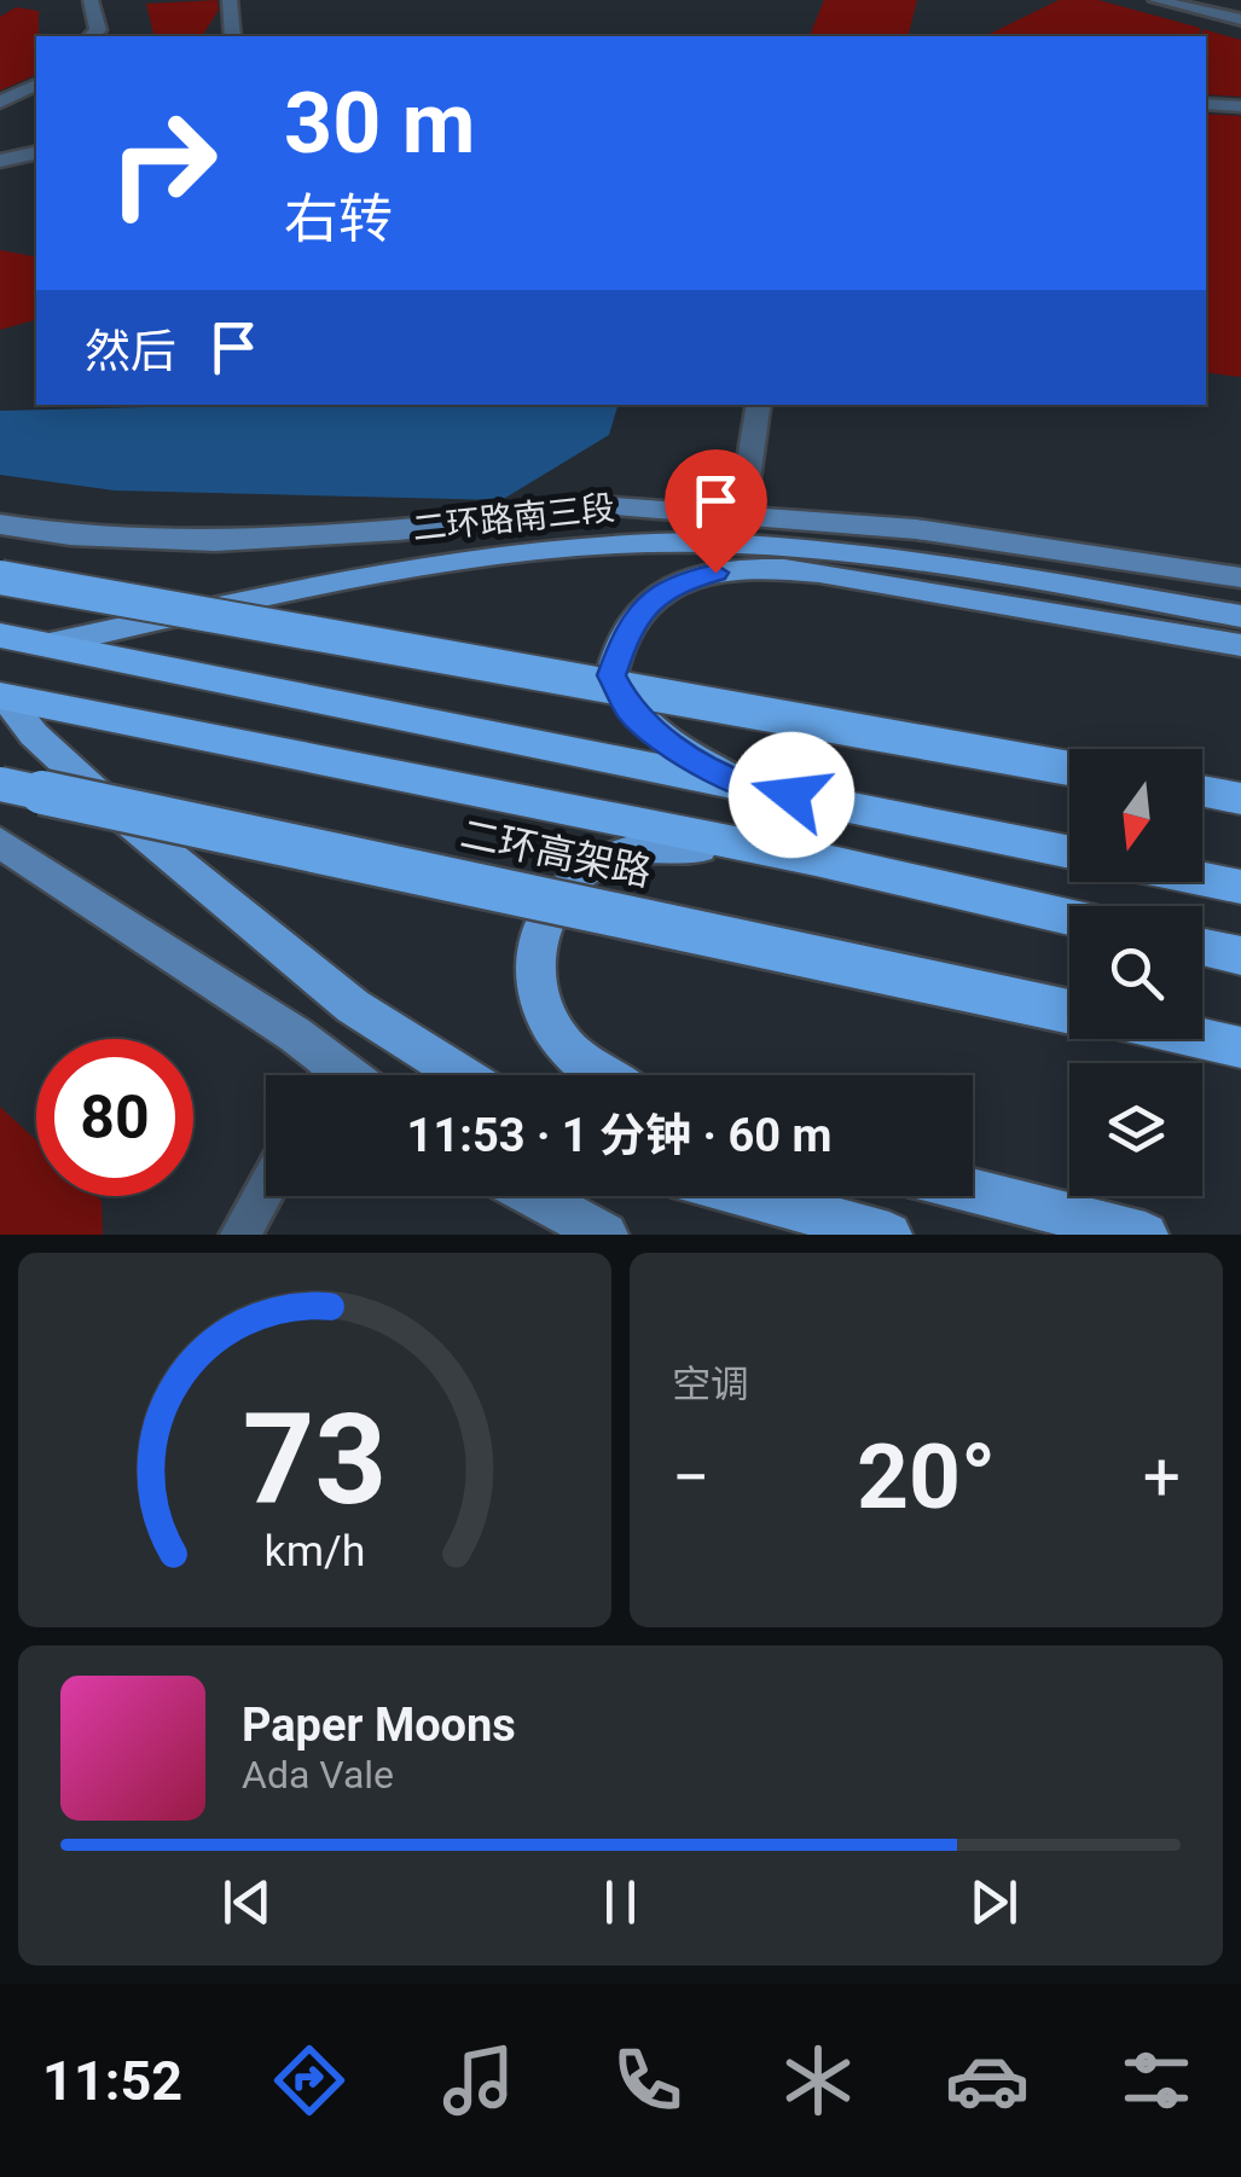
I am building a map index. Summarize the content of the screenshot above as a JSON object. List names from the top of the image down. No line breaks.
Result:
{"streets":{"highway":["二环高架路"],"main road":["二环路南三段"]},"north":"bottom","page":{"turn":["30 m","右转"],"then":"然后","limit":"80","trip":"11:53 · 1 分钟 · 60 m","tile":"空调","heat":["−","20°","+"],"song":["Paper Moons","Ada Vale"],"tabs":"11:52","gauge":["73","km/h"]}}
